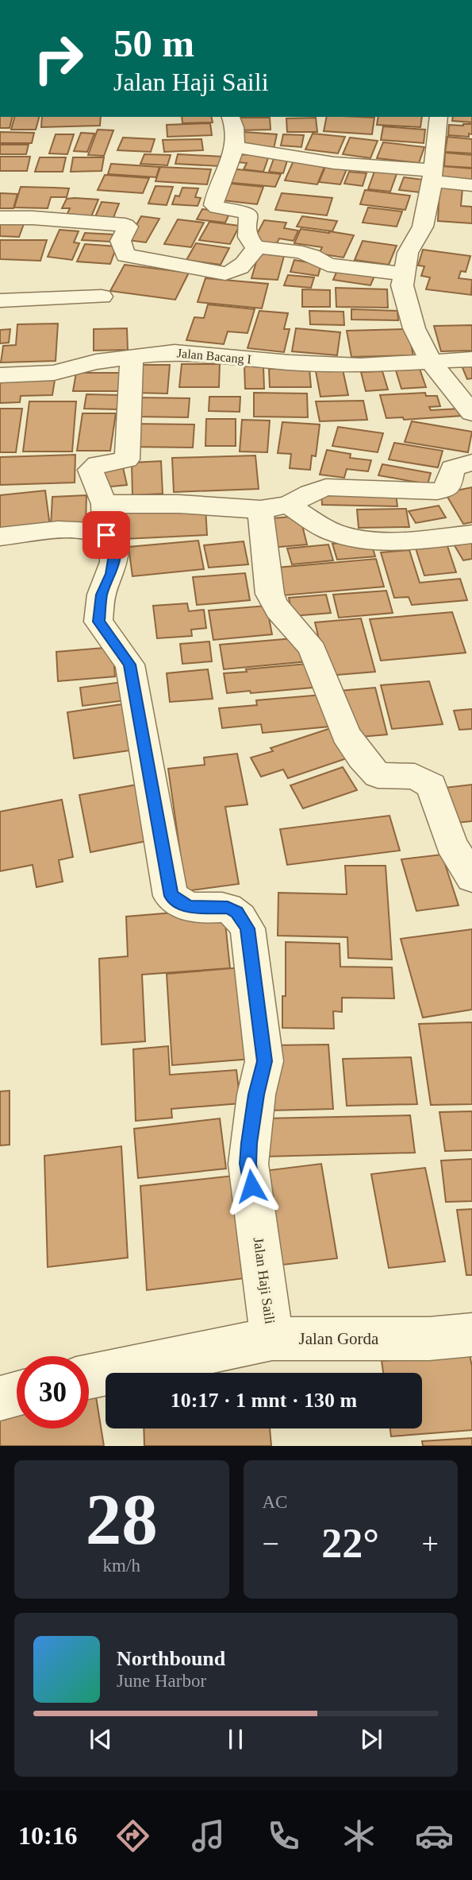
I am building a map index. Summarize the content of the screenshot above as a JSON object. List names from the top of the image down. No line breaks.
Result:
{"streets":{"street":["Jalan Bacang I","Jalan Haji Saili","Jalan Gorda"]},"crossings":[["Jalan Haji Saili","Jalan Gorda"]],"page":{"turn":["50 m","Jalan Haji Saili"],"limit":"30","trip":"10:17 · 1 mnt · 130 m","tile":[["28","km/h"],"AC"],"heat":["−","22°","+"],"song":["Northbound","June Harbor"],"tabs":"10:16"}}
